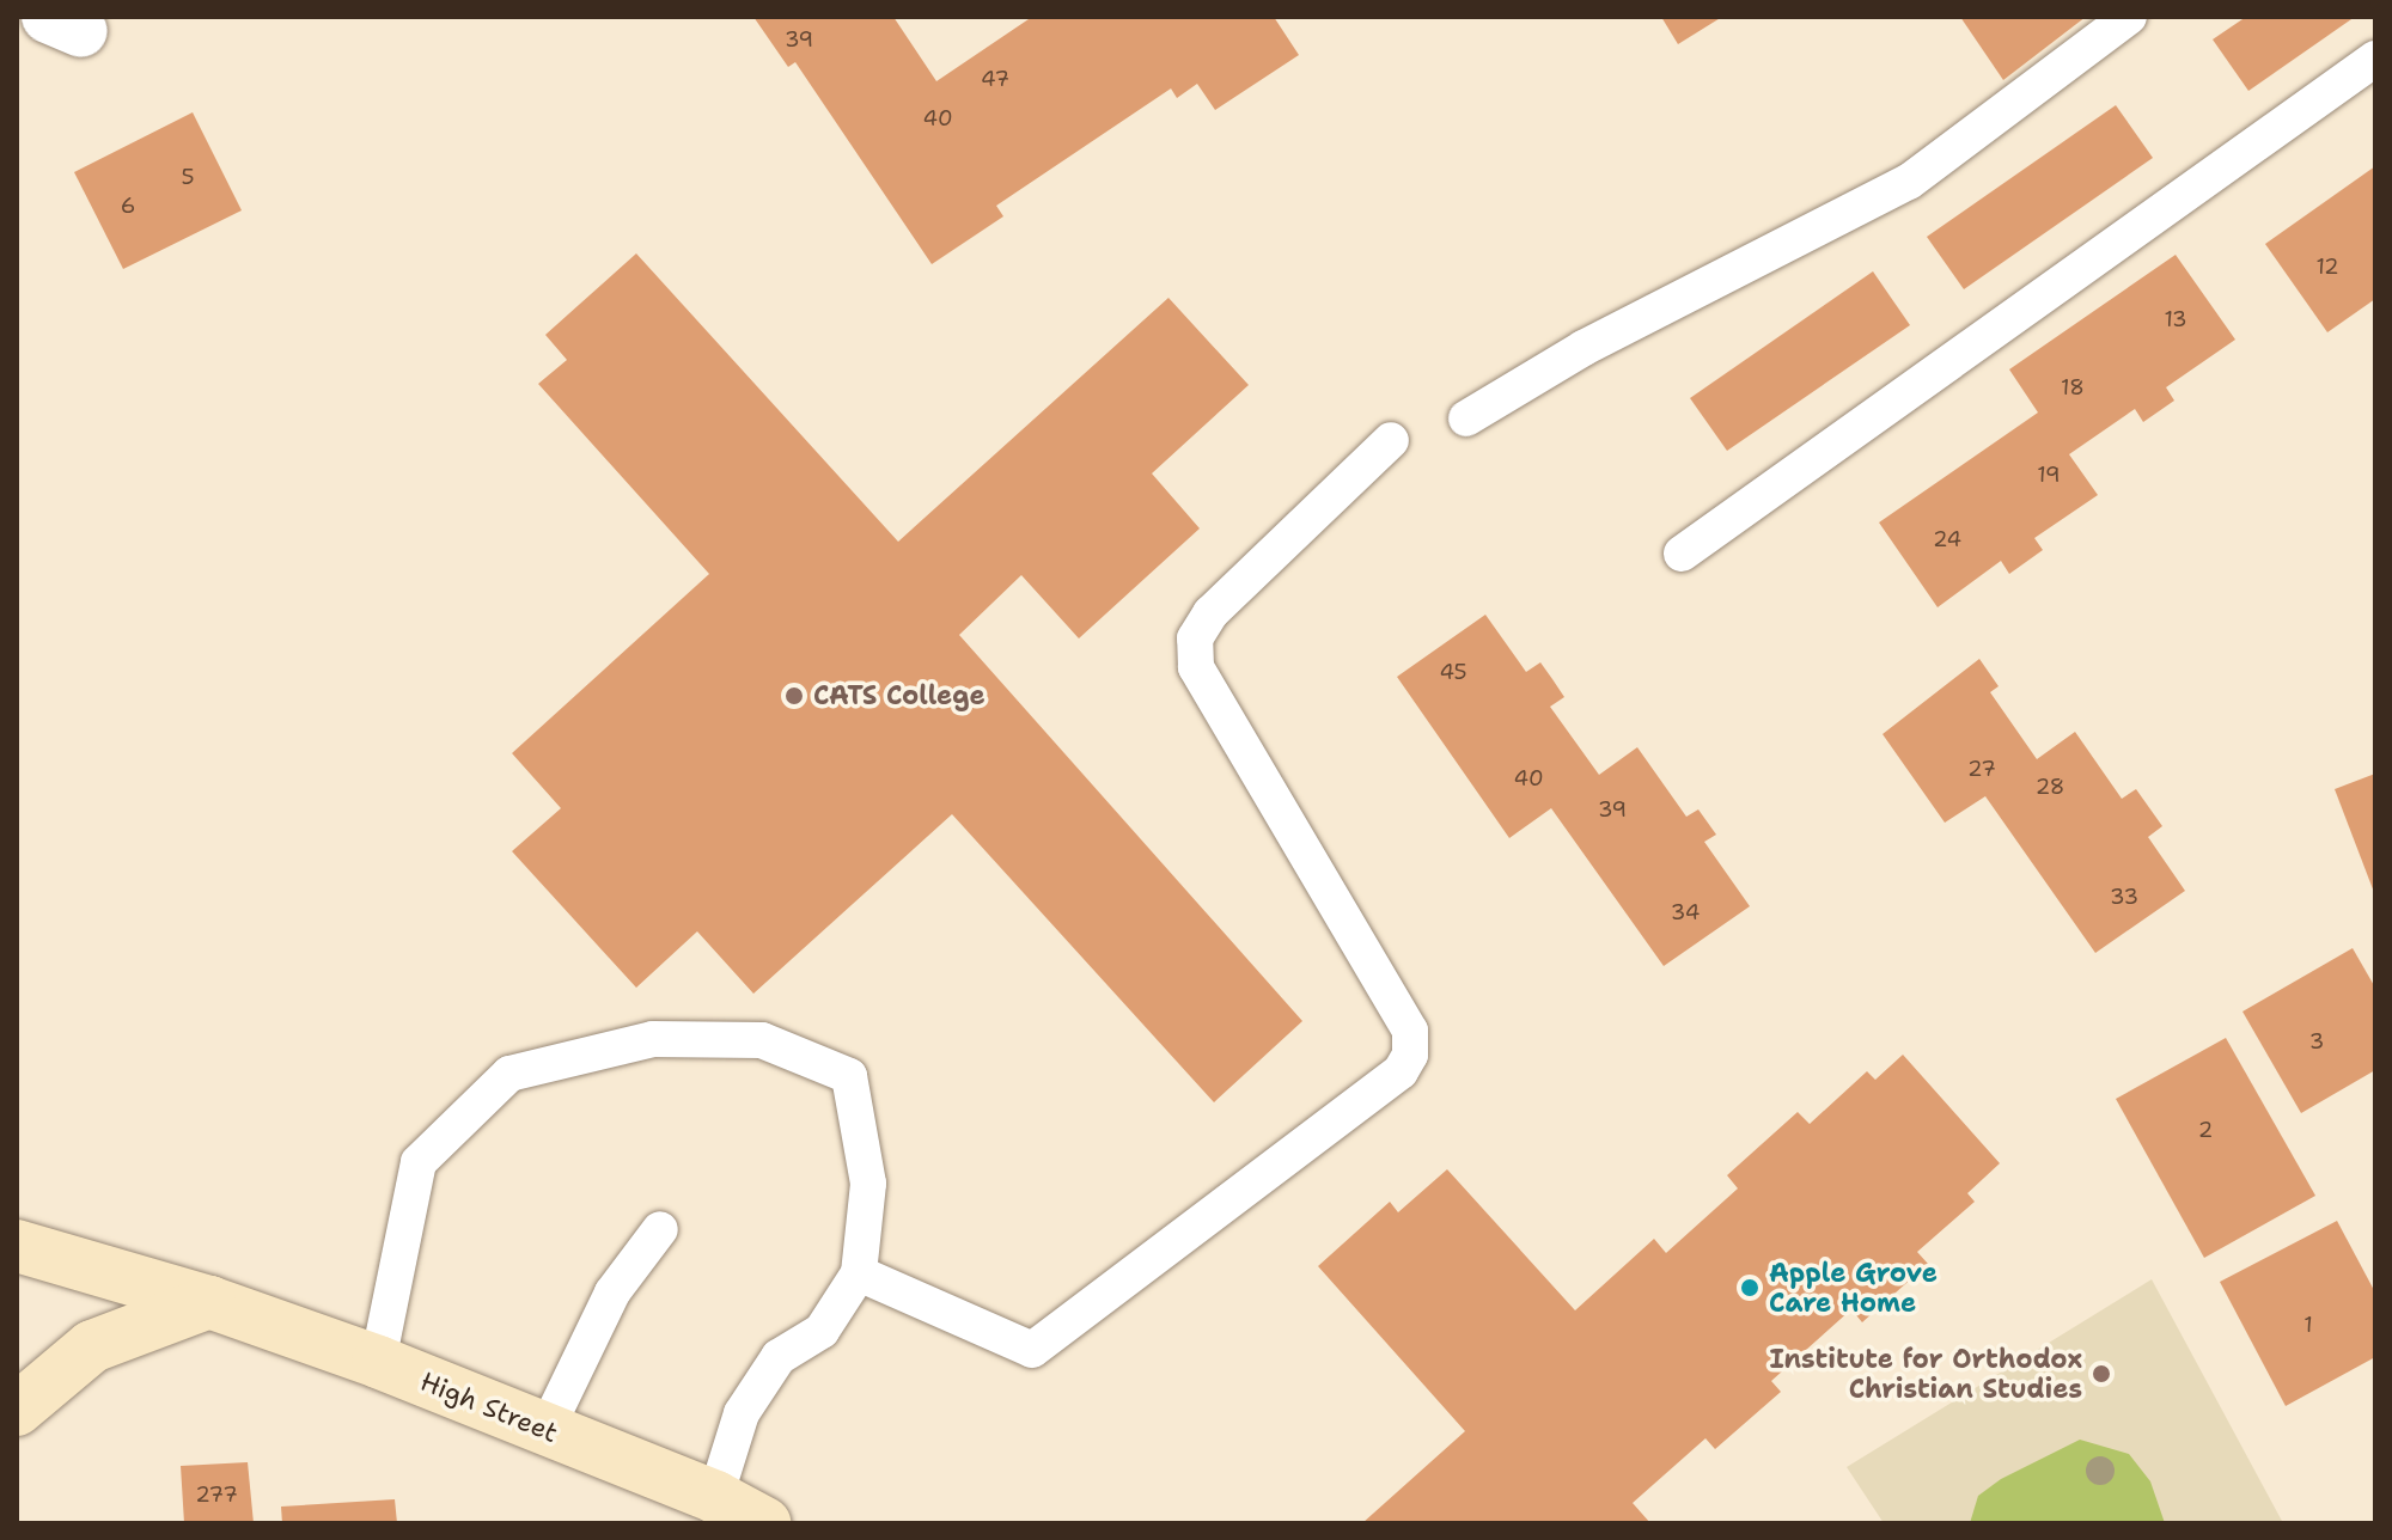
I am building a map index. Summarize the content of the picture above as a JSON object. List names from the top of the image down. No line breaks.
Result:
{"streets":{"street":["High Street"]},"places":["CATS College","Apple Grove Care Home","Institute for Orthodox Christian Studies"],"house_numbers":["39","47","40","5","6","12","13","18","19","24","45","27","40","28","39","33","34","3","2","1","277"]}
